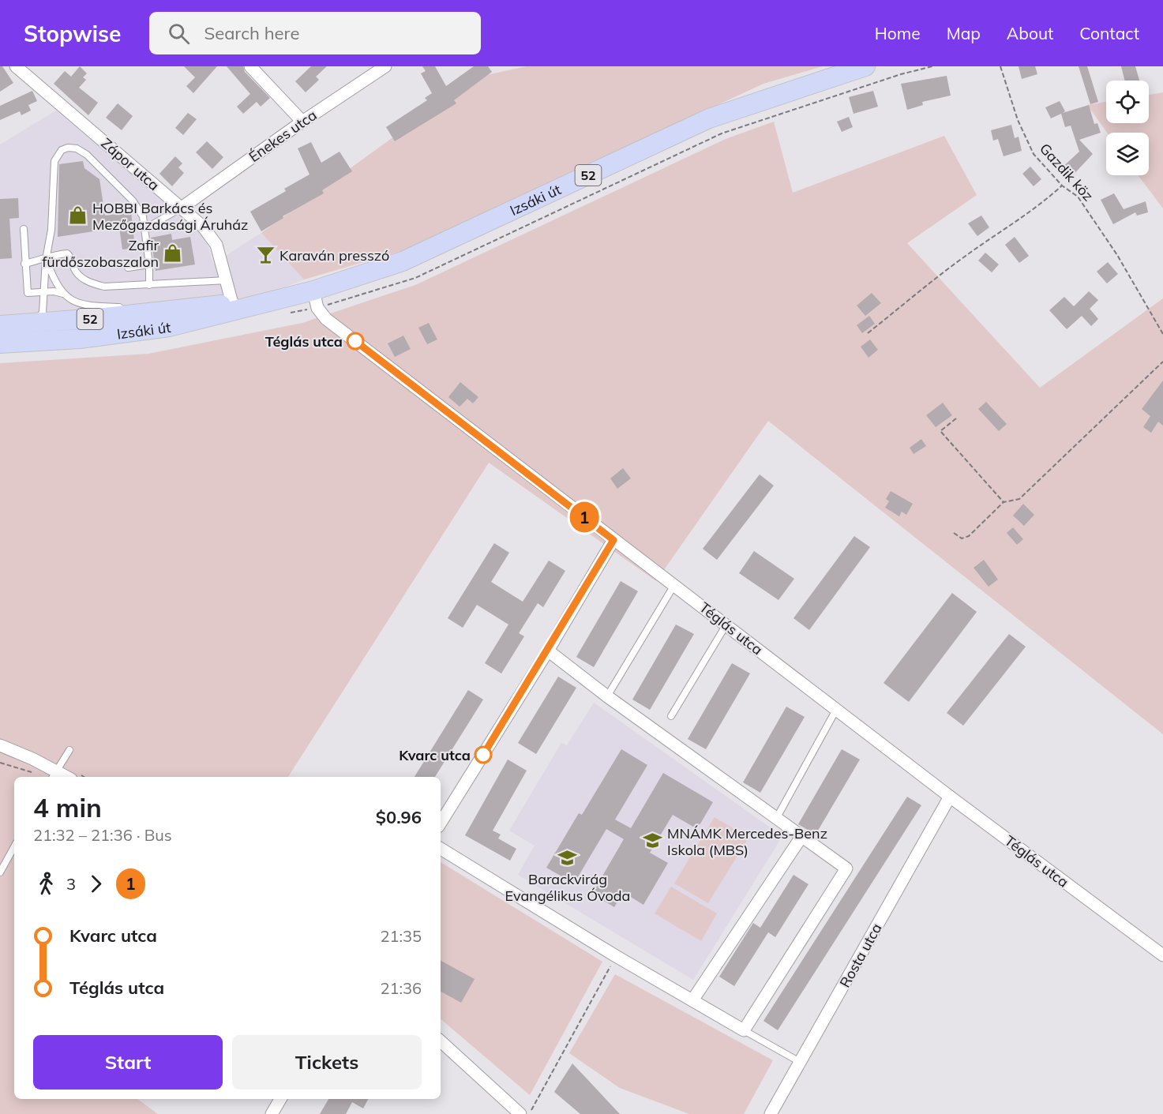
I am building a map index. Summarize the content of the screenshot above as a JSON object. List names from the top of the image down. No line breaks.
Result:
{"streets":{"main road":["52","Izsáki út"],"street":["Énekes utca","Zápor utca","Téglás utca","Rosta utca"],"path":["Gazdik köz"]},"crossings":[["Énekes utca","Zápor utca"],["Zápor utca","Izsáki út"],["Izsáki út","Téglás utca"],["Téglás utca","Rosta utca"]],"places":{"shop":["HOBBI Barkács és Mezőgazdasági Áruház","Zafir fürdőszobaszalon"],"bar":["Karaván presszó"],"other":["Téglás utca","Kvarc utca"],"school or university":["MNÁMK Mercedes-Benz Iskola (MBS)","Barackvirág Evangélikus Óvoda"]},"lines":["bus line 1"],"page":{"header":"Stopwise","search":"Search here","nav":["Home","Map","About","Contact"],"on_map":"1","heading":["4 min","21:32 – 21:36 · Bus","$0.96"],"legs":["3","1"],"list":[{"name":"Kvarc utca","value":"21:35"},{"name":"Téglás utca","value":"21:36"}],"buttons":["Start","Tickets"]}}
